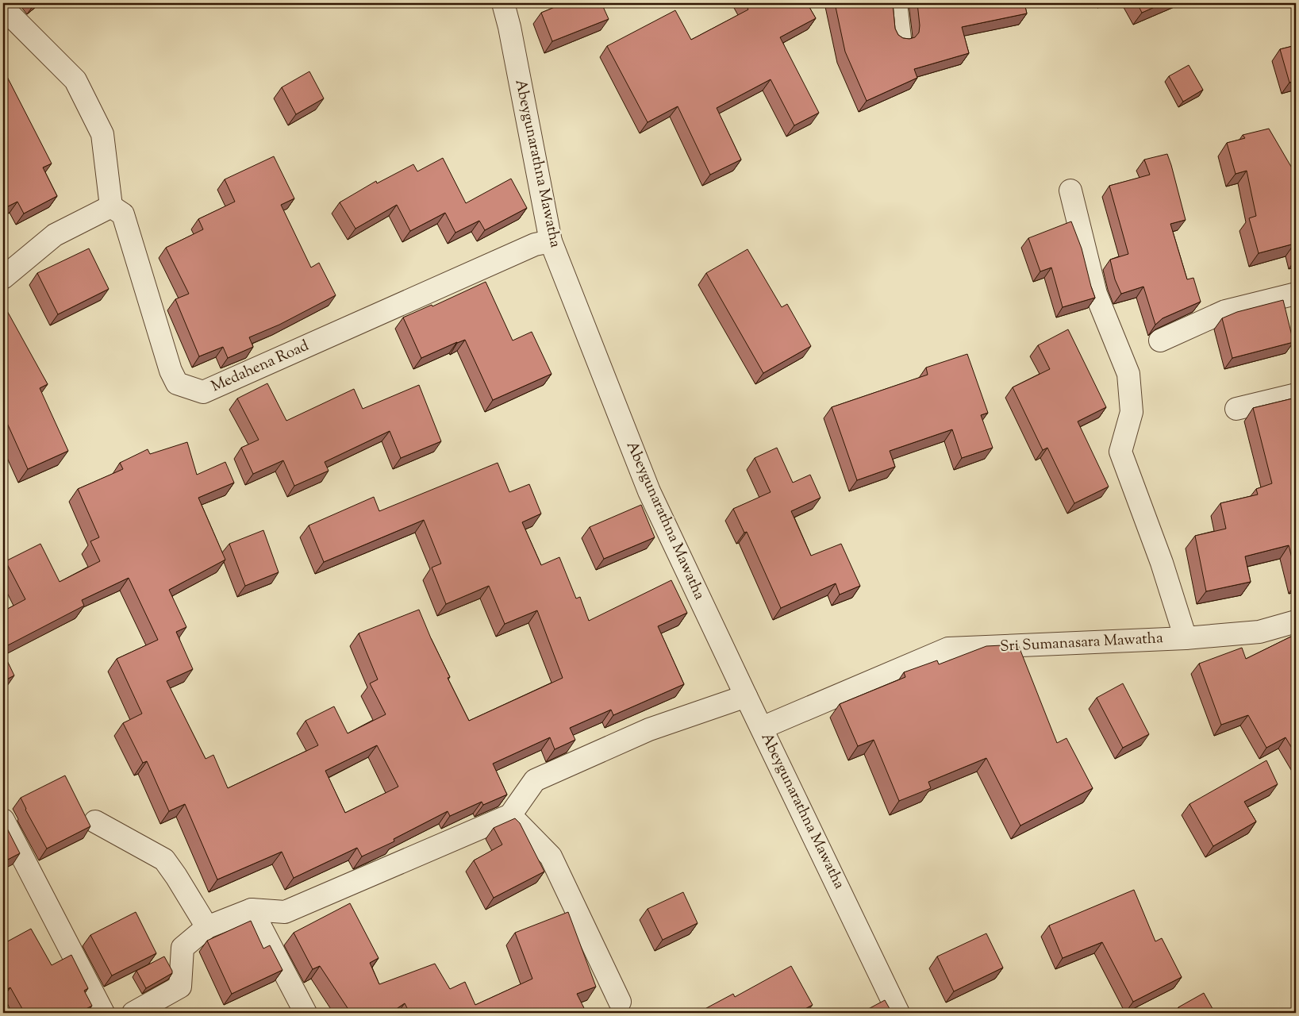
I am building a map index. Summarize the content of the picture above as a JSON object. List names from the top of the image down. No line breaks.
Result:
{"streets":{"street":["Abeygunarathna Mawatha","Medahena Road","Sri Sumanasara Mawatha"]},"crossings":[["Abeygunarathna Mawatha","Medahena Road"],["Abeygunarathna Mawatha","Sri Sumanasara Mawatha"]]}
